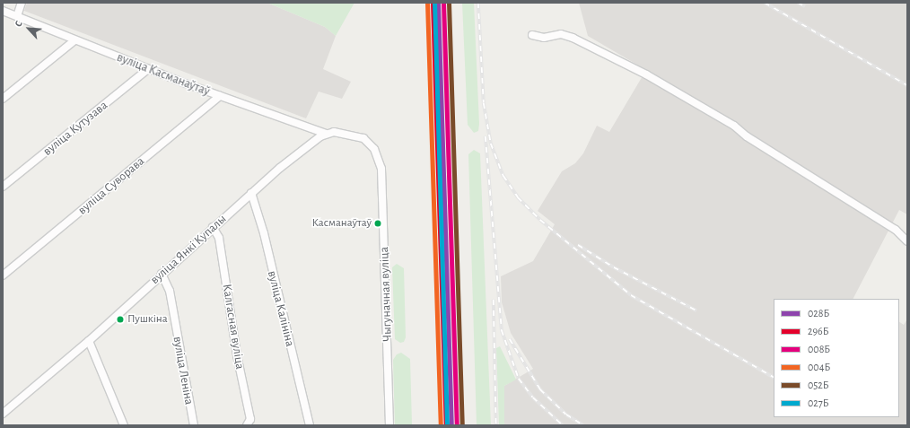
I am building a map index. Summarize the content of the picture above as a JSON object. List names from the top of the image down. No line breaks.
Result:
{"streets":{"street":["вуліца Касманаўтаў","вуліца Кутузава","вуліца Суворава","вуліца Янкі Купалы","Чыгуначная вуліца","вуліца Калініна","Калгасная вуліца","вуліца Леніна"]},"crossings":[["вуліца Касманаўтаў","вуліца Кутузава"],["вуліца Касманаўтаў","вуліца Суворава"],["вуліца Касманаўтаў","вуліца Янкі Купалы"],["вуліца Касманаўтаў","Чыгуначная вуліца"],["вуліца Янкі Купалы","Чыгуначная вуліца"],["вуліца Янкі Купалы","вуліца Калініна"],["вуліца Янкі Купалы","Калгасная вуліца"],["вуліца Янкі Купалы","вуліца Леніна"]],"places":["Касманаўтаў","Пушкіна"],"lines":["transit line 028Б","transit line 296Б","transit line 008Б","transit line 004Б","transit line 052Б","transit line 027Б"],"legend":["028Б","296Б","008Б","004Б","052Б","027Б"],"north":"top left"}
